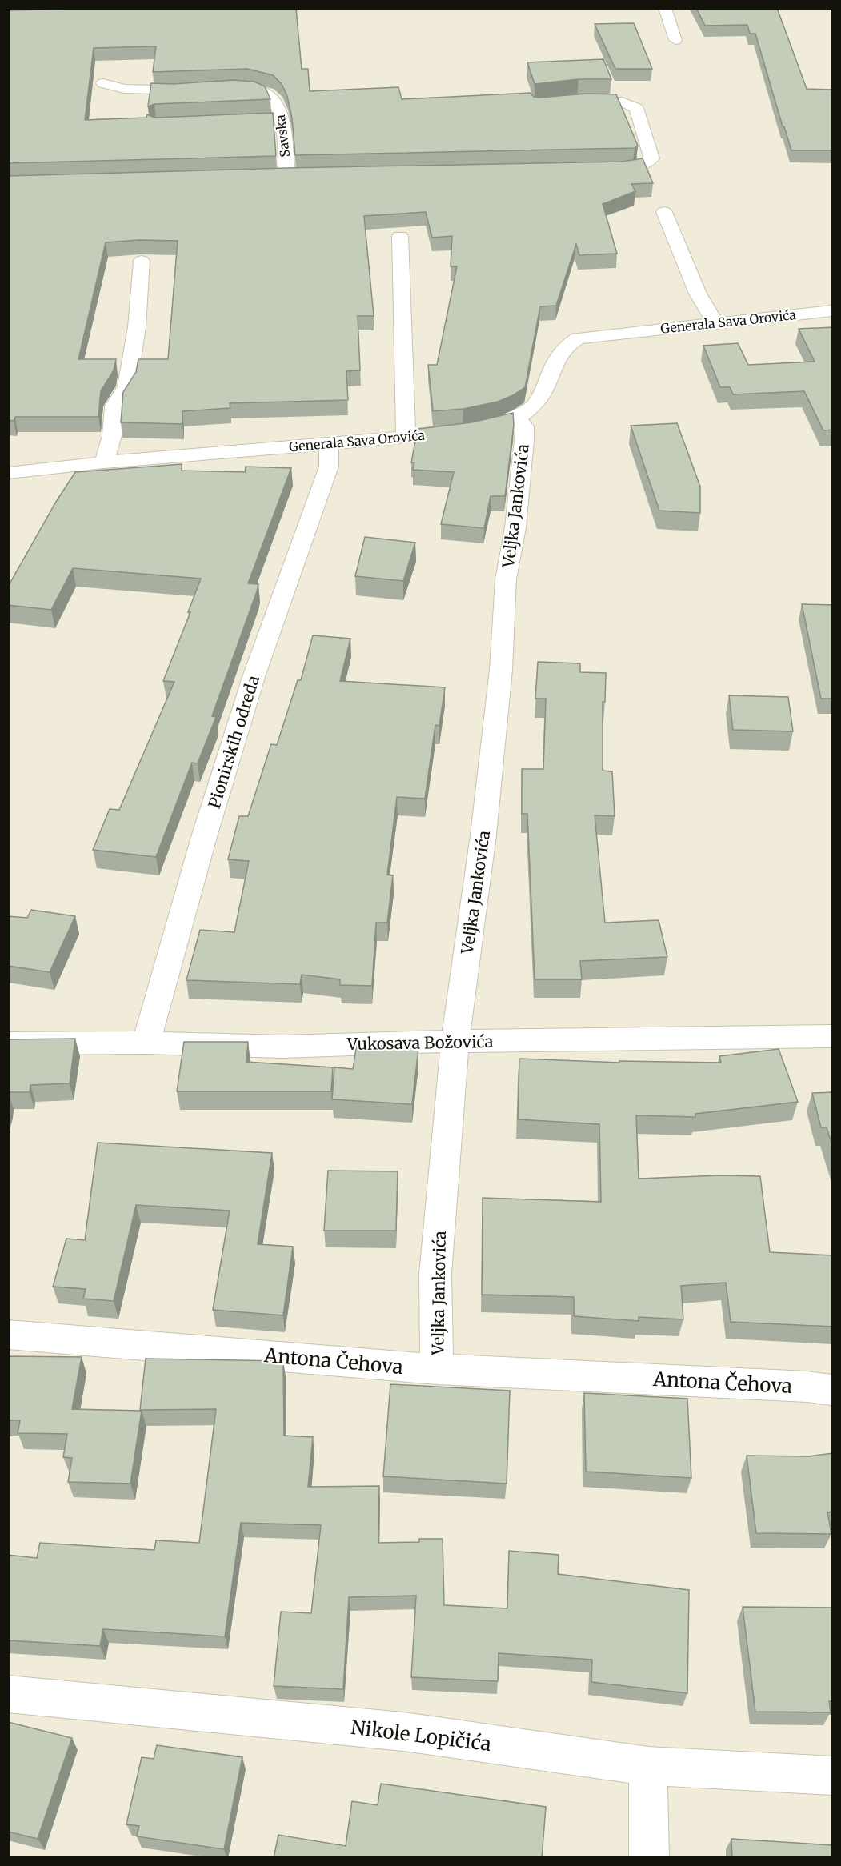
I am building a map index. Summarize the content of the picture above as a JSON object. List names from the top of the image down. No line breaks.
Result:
{"streets":{"street":["Savska","Generala Sava Orovića","Veljka Jankovića","Pionirskih odreda","Vukosava Božovića","Antona Čehova","Nikole Lopičića"]},"crossings":[["Generala Sava Orovića","Veljka Jankovića"],["Generala Sava Orovića","Pionirskih odreda"],["Veljka Jankovića","Vukosava Božovića"],["Veljka Jankovića","Antona Čehova"],["Pionirskih odreda","Vukosava Božovića"]]}
